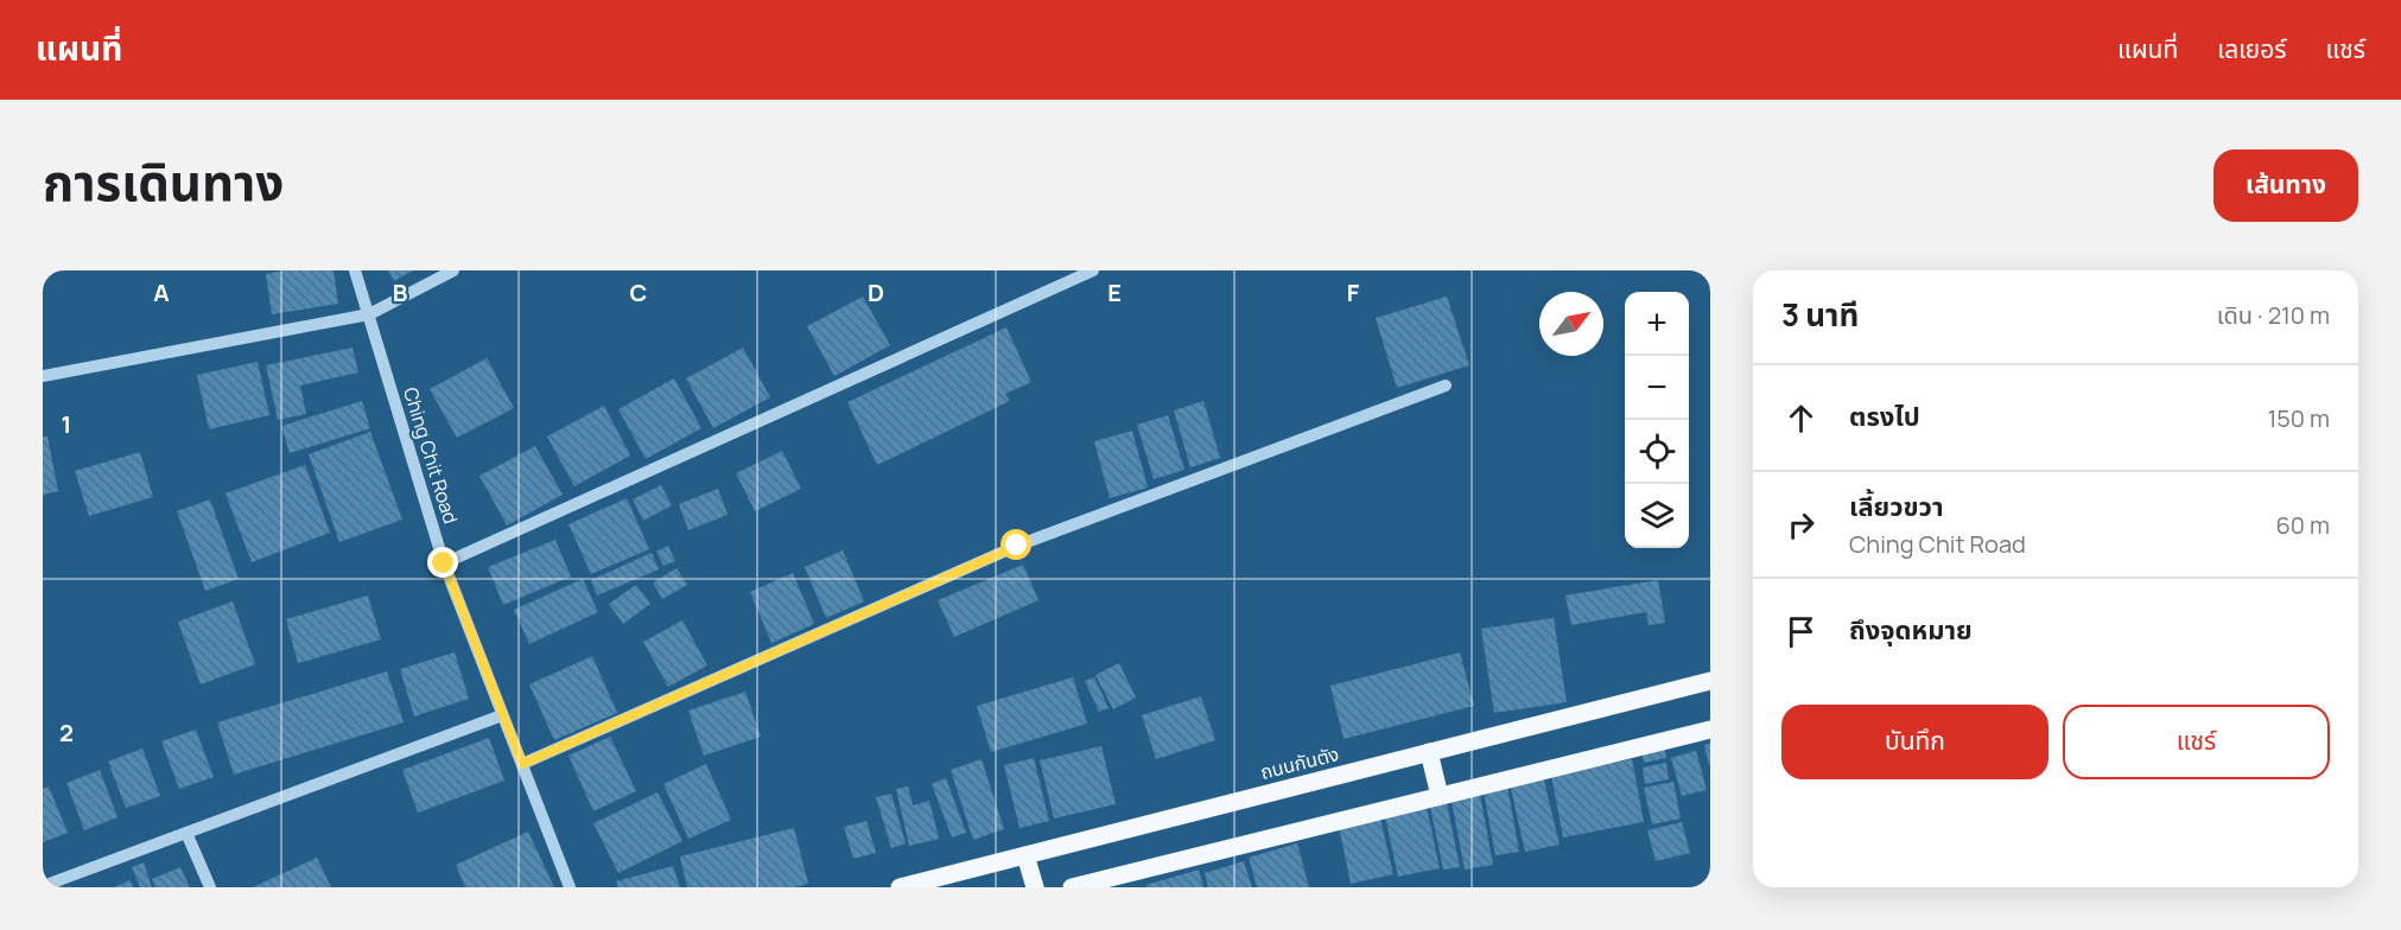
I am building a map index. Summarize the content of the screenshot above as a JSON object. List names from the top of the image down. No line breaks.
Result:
{"streets":{"main road":["ถนนกันตัง"],"street":["Ching Chit Road"]},"north":"top right","page":{"header":"แผนที่","nav":["แผนที่","เลเยอร์","แชร์"],"title":"การเดินทาง","buttons":["เส้นทาง",["บันทึก","แชร์"]],"heading":["3 นาที","เดิน · 210 m"],"map_buttons":["+","−"],"list":[["ตรงไป","150 m"],["เลี้ยวขวา","Ching Chit Road","60 m"],"ถึงจุดหมาย"]},"grid":{"columns":["A","B","C","D","E","F"],"rows":["1","2"]}}
